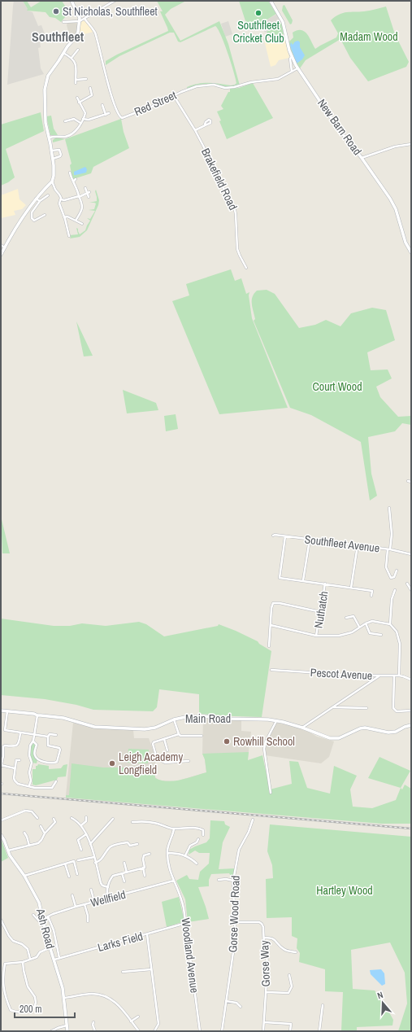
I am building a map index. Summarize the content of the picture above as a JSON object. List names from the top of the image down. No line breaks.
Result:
{"streets":{"street":["Red Street","New Barn Road","Brakefield Road","Southfleet Avenue","Nuthatch","Pescot Avenue","Main Road","Wellfield","Gorse Wood Road","Ash Road","Larks Field","Woodland Avenue","Gorse Way"]},"crossings":[["Red Street","New Barn Road"],["Red Street","Brakefield Road"],["Wellfield","Ash Road"],["Wellfield","Woodland Avenue"],["Gorse Wood Road","Gorse Way"],["Ash Road","Larks Field"],["Larks Field","Woodland Avenue"]],"districts":["Southfleet"],"parks":["Madam Wood","Court Wood","Hartley Wood"],"places":["St Nicholas, Southfleet","Southfleet Cricket Club","Rowhill School","Leigh Academy Longfield"],"scale_bar":"200 m","north":"top"}
